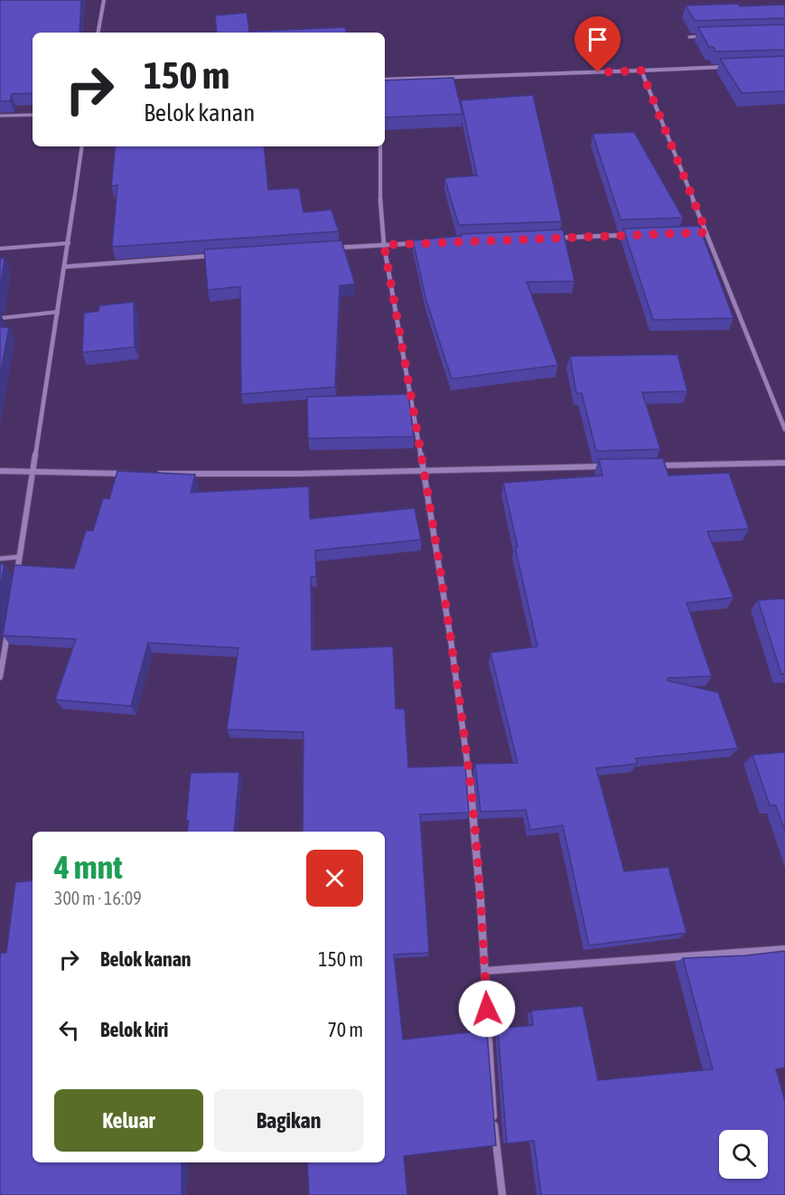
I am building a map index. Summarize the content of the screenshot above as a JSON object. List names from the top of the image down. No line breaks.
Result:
{"page":{"turn":["150 m","Belok kanan"],"heading":["4 mnt","300 m · 16:09"],"list":[{"name":"Belok kanan","value":"150 m"},{"name":"Belok kiri","value":"70 m"}],"buttons":["Keluar","Bagikan"]}}
